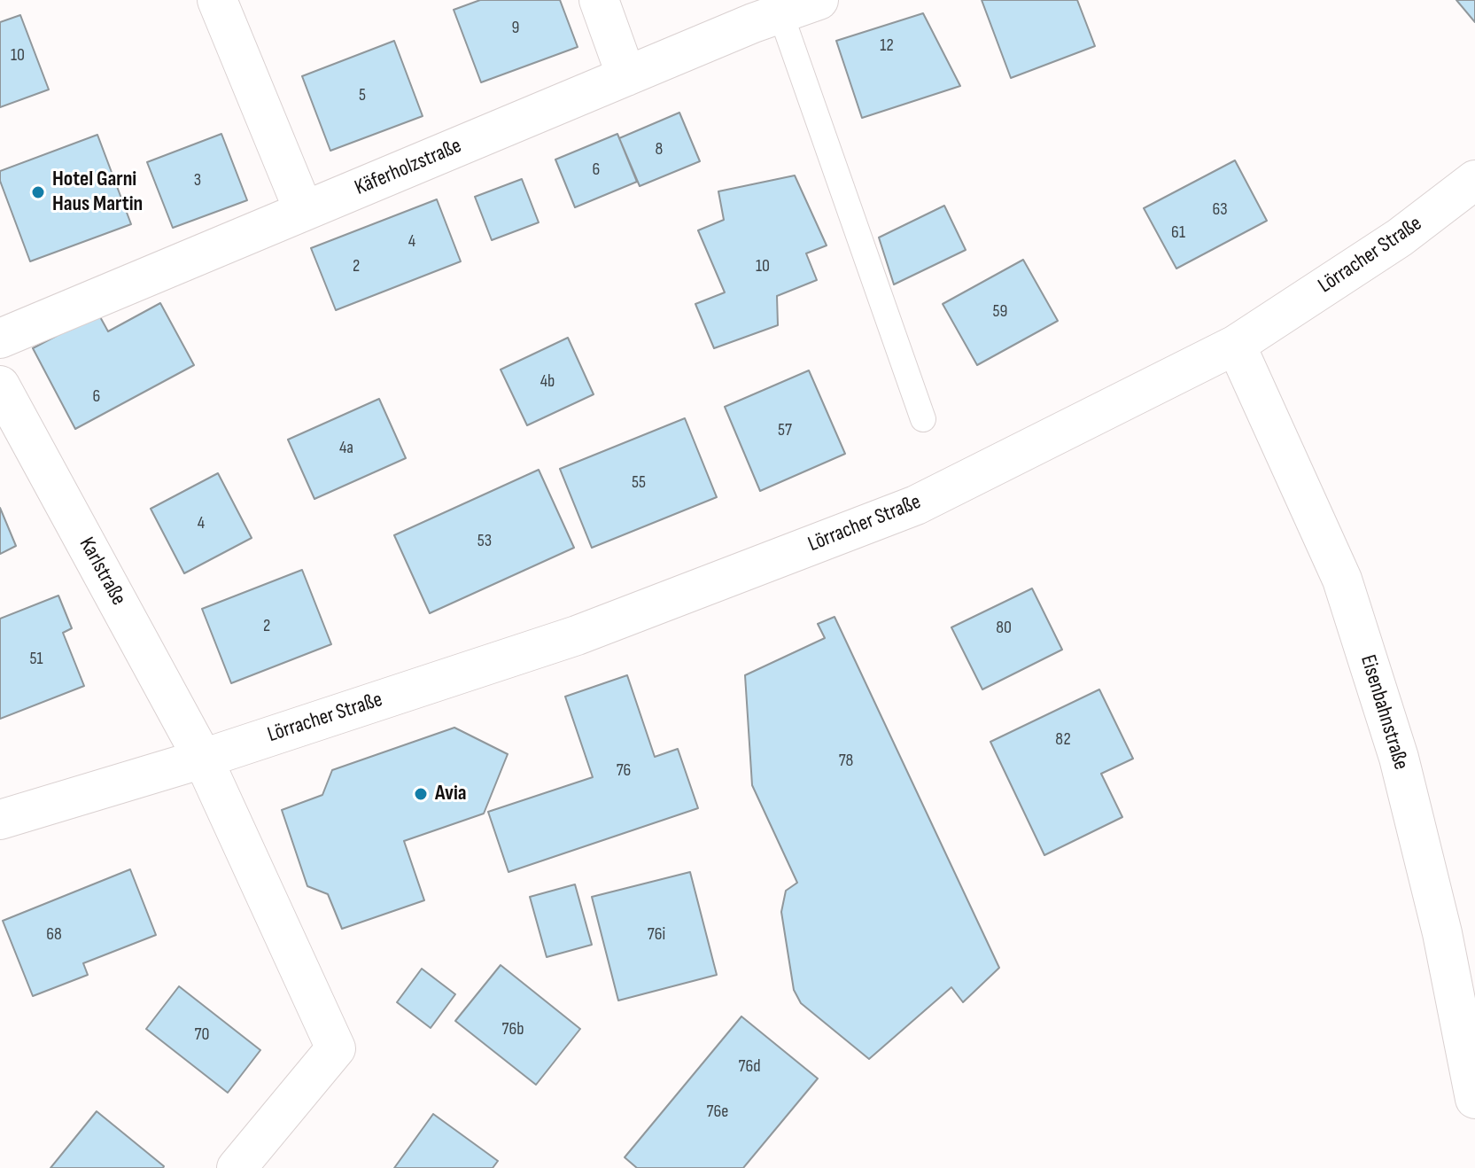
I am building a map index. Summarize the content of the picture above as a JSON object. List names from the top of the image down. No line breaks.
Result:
{"streets":{"street":["Käferholzstraße","Lörracher Straße","Karlstraße","Eisenbahnstraße"]},"crossings":[["Lörracher Straße","Karlstraße"],["Lörracher Straße","Eisenbahnstraße"]],"places":["Hotel Garni Haus Martin","Avia"],"house_numbers":["9","12","10","5","8","6","3","63","61","4","2","10","59","4b","6","57","4a","55","4","53","2","80","51","82","78","76","68","76i","76b","70","76d","76e"]}
